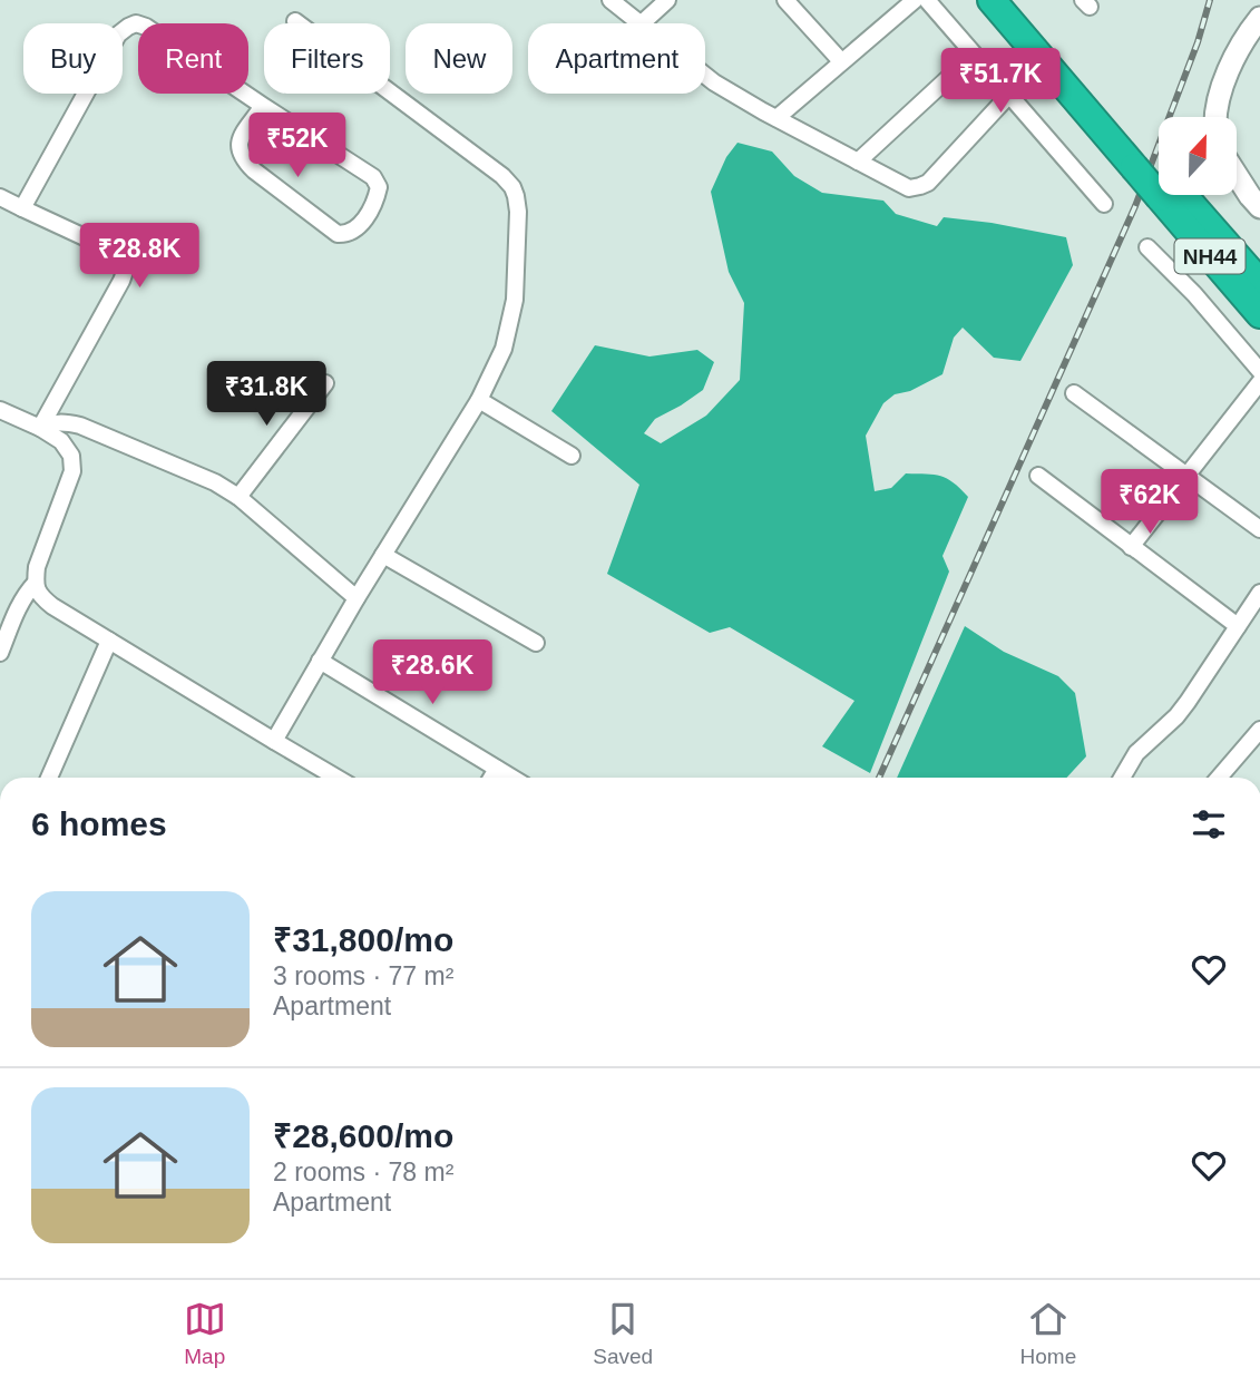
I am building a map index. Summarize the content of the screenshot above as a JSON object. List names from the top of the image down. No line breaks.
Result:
{"streets":{"highway":["NH44"]},"north":"top","page":{"chip":["Buy","Rent","Filters","New","Apartment"],"price":["₹51.7K","₹52K","₹28.8K","₹31.8K","₹62K","₹28.6K"],"heading":"6 homes","list":[{"name":"₹31,800/mo","note":"3 rooms · 77 m² · Apartment"},{"name":"₹28,600/mo","note":"2 rooms · 78 m² · Apartment"}],"tabs":["Map","Saved","Home"]}}
